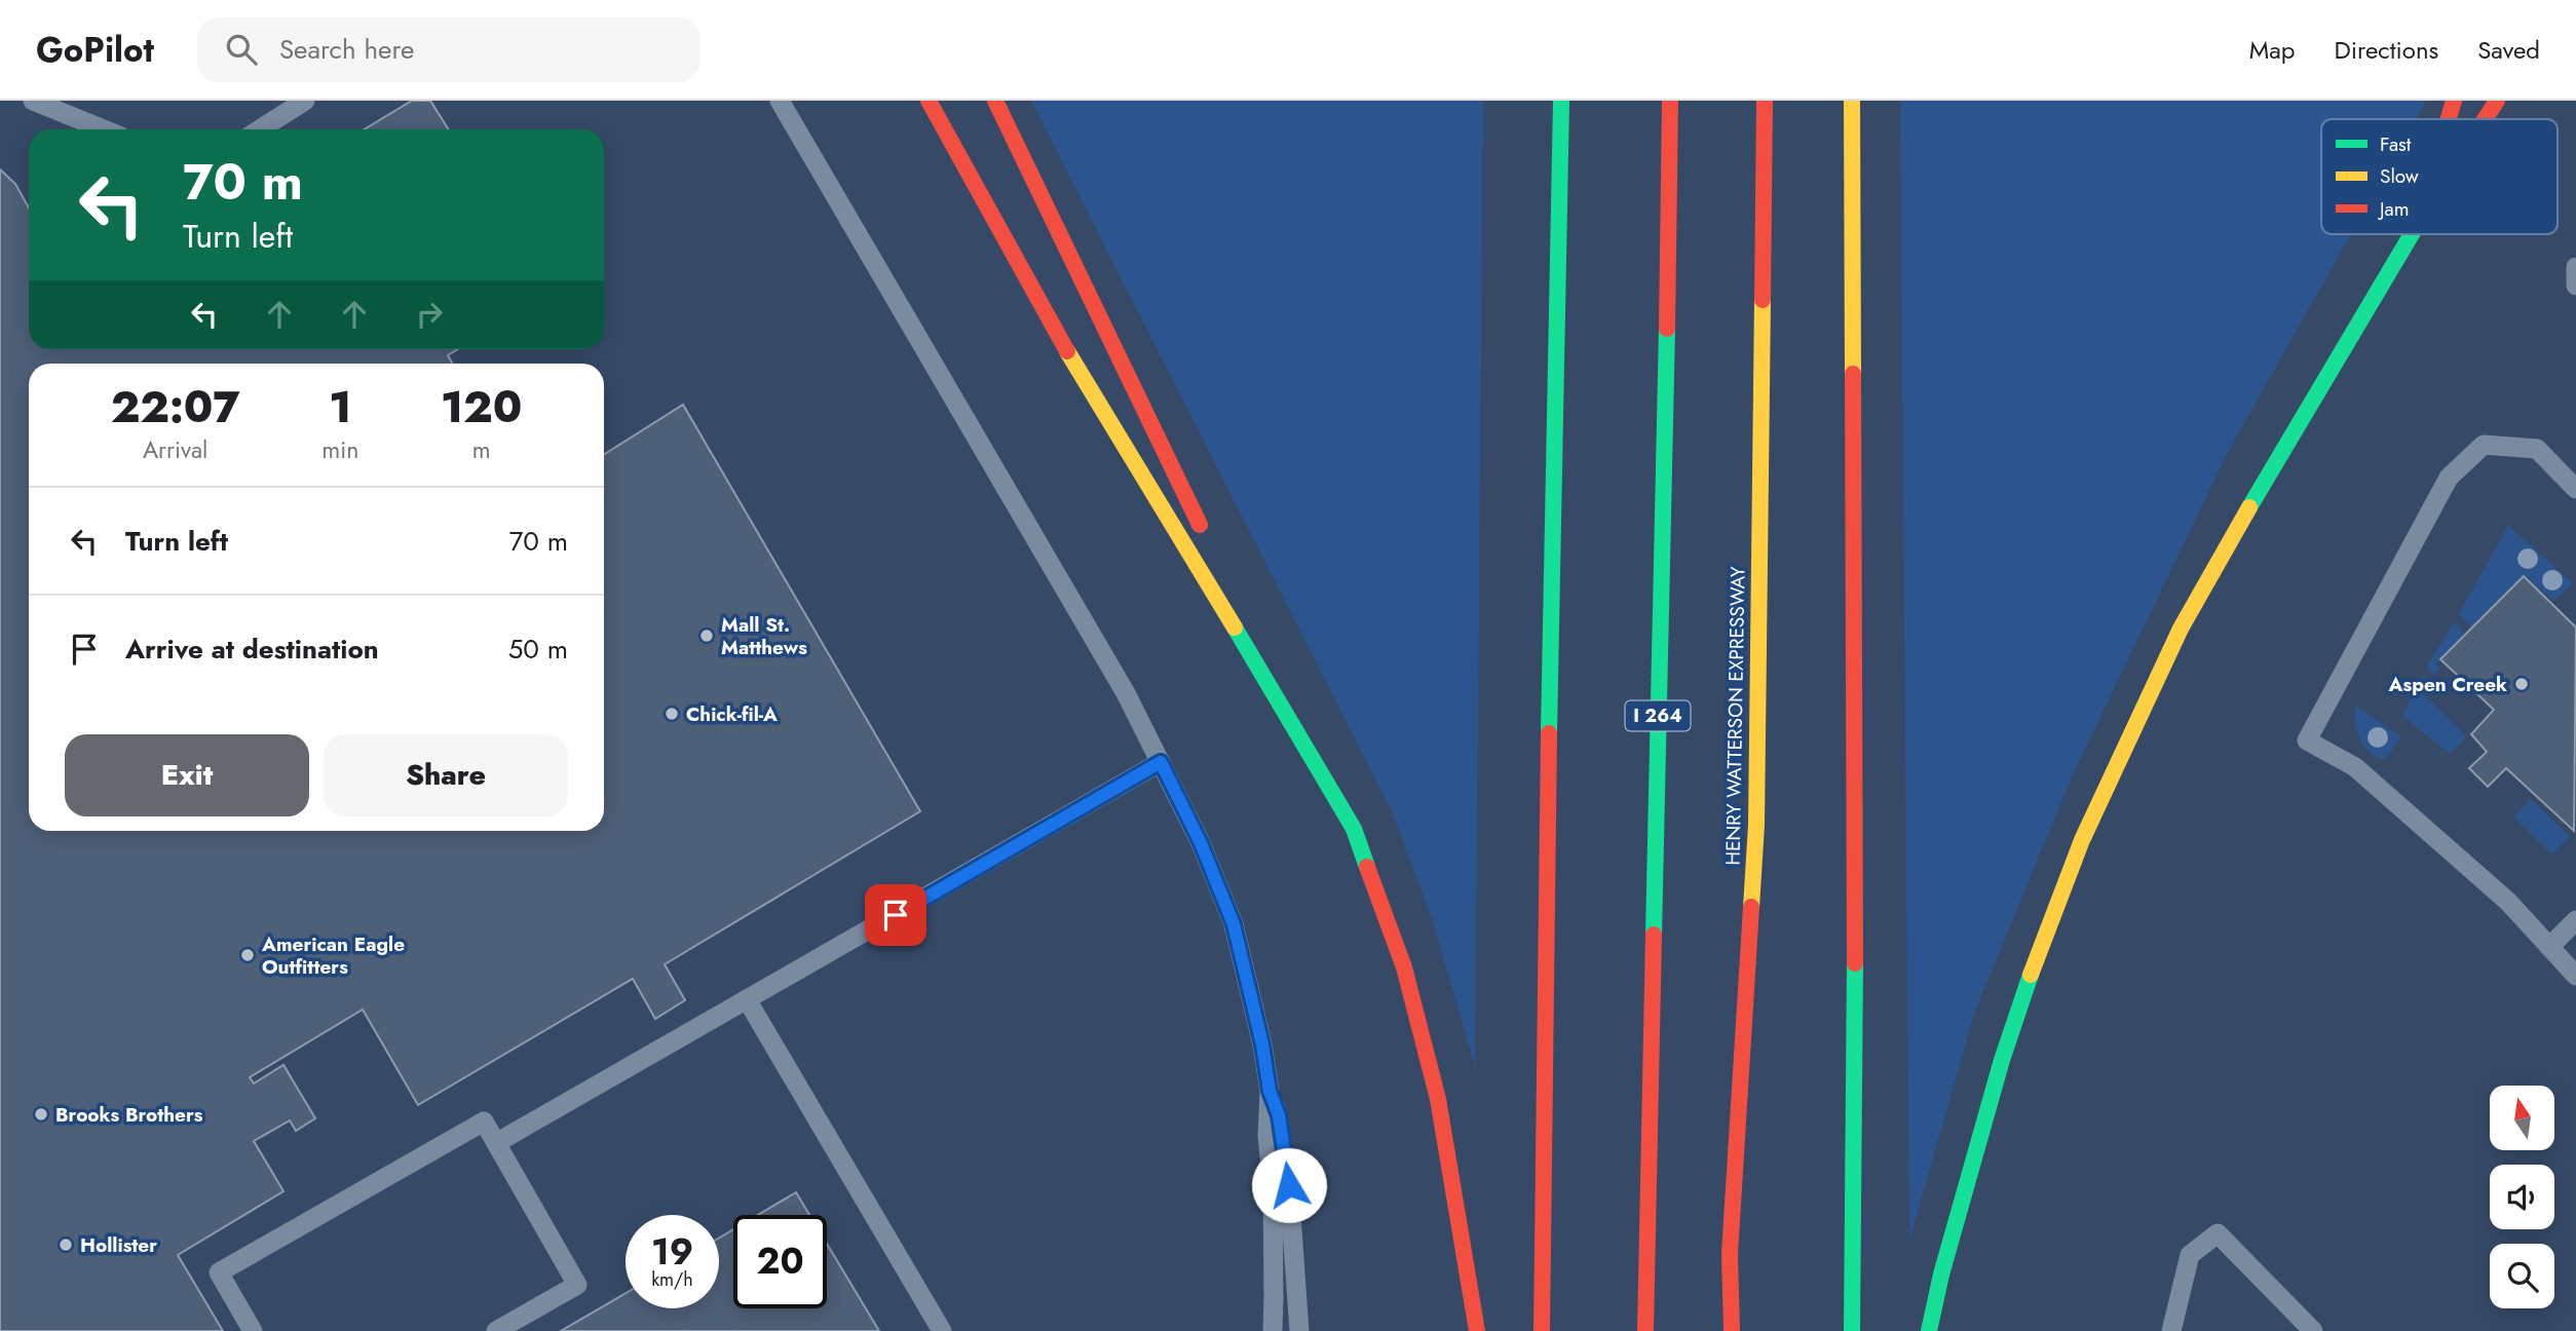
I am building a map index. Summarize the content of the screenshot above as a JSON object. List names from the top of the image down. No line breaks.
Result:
{"streets":{"highway":["I 264","HENRY WATTERSON EXPRESSWAY"]},"places":["Mall St. Matthews","Aspen Creek","Chick-fil-A","American Eagle Outfitters","Brooks Brothers","Hollister"],"legend":["Fast","Slow","Jam"],"north":"top","page":{"header":"GoPilot","search":"Search here","nav":["Map","Directions","Saved"],"turn":["70 m","Turn left"],"eta":["22:07","Arrival","1","min","120","m"],"list":[{"name":"Turn left","value":"70 m"},{"name":"Arrive at destination","value":"50 m"}],"buttons":["Exit","Share"],"speed":"19 km/h","limit":"20"}}
